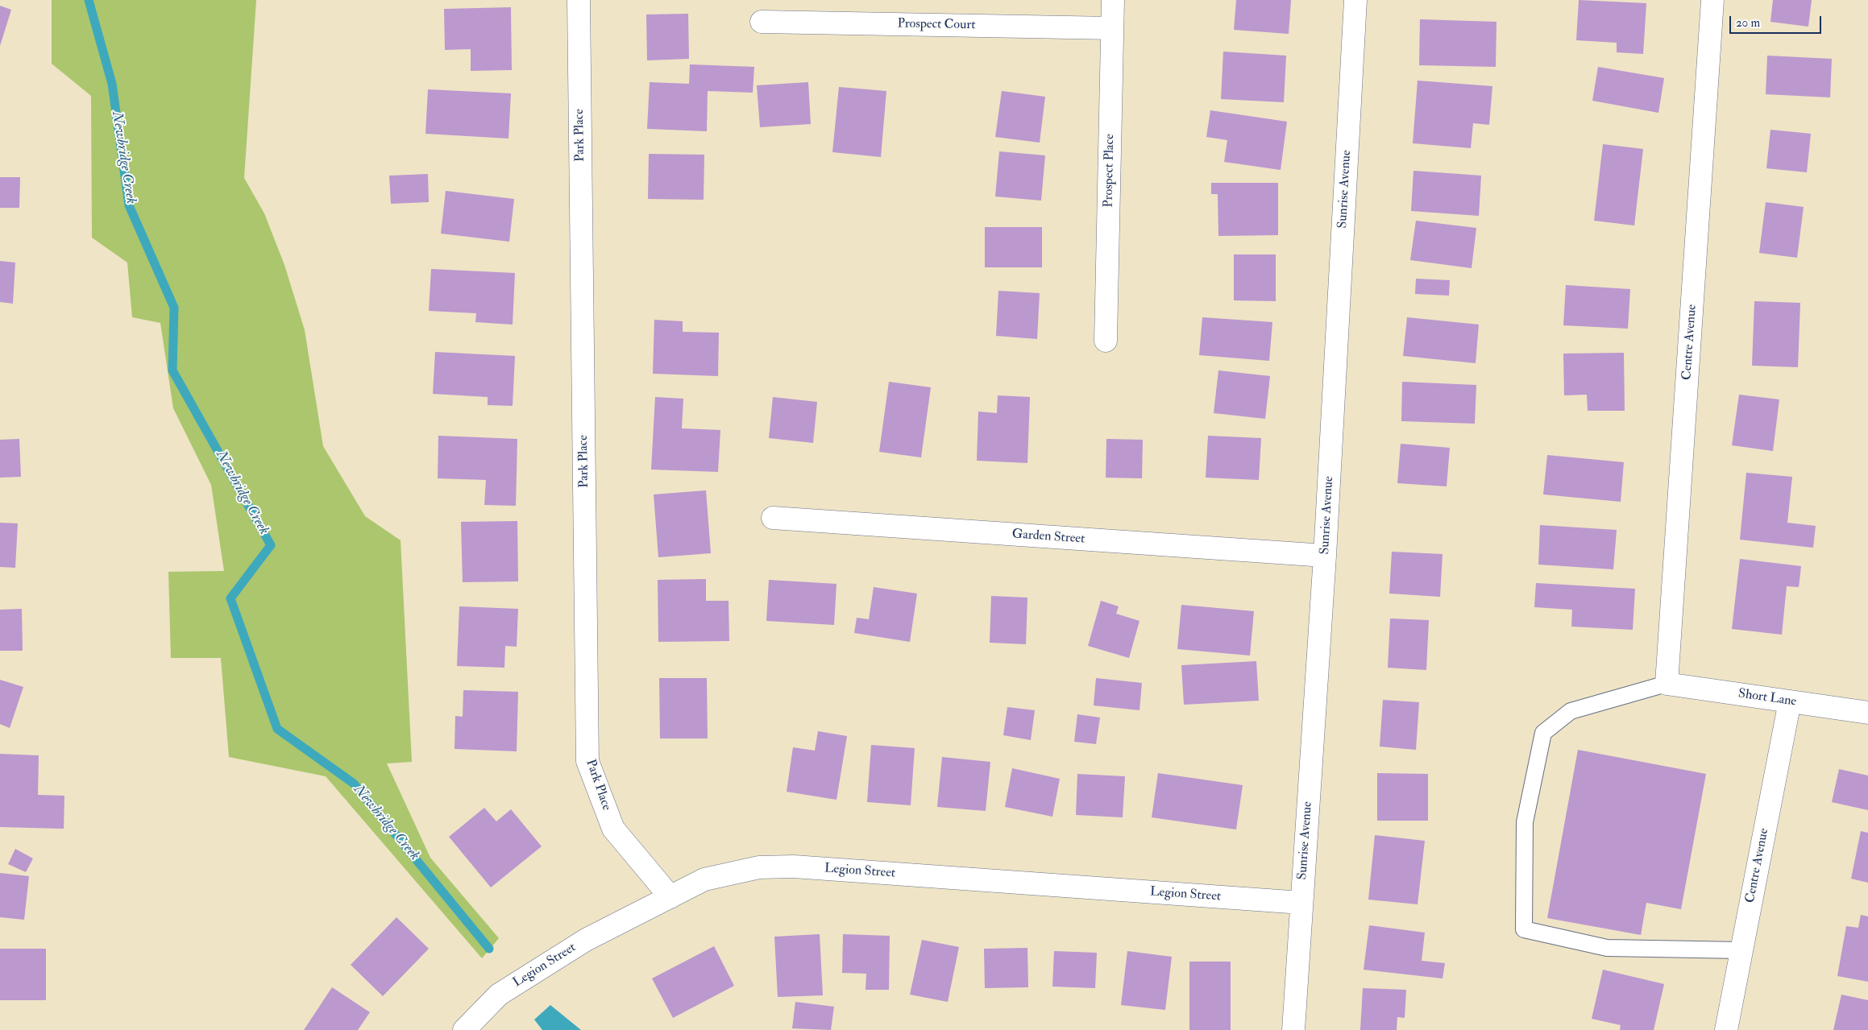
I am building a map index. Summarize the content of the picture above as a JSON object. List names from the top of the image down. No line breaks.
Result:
{"streets":{"street":["Prospect Court","Park Place","Prospect Place","Sunrise Avenue","Centre Avenue","Garden Street","Short Lane","Legion Street"]},"crossings":[["Prospect Court","Prospect Place"],["Park Place","Legion Street"],["Sunrise Avenue","Garden Street"],["Sunrise Avenue","Legion Street"],["Centre Avenue","Short Lane"]],"water":["Newbridge Creek"],"scale_bar":"20 m"}
